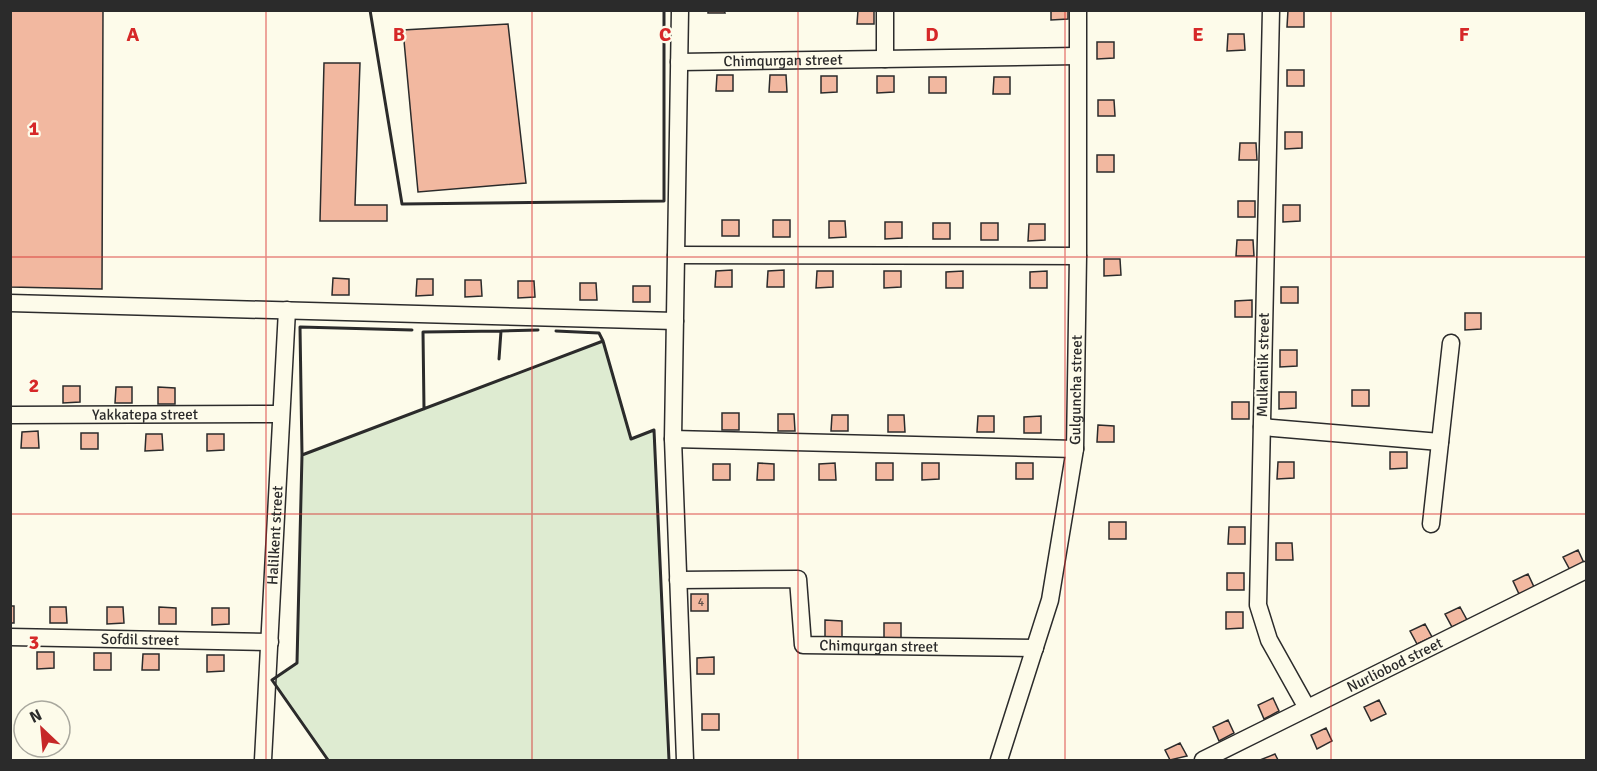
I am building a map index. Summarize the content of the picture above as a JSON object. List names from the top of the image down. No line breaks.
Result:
{"streets":{"street":["Chimqurgan street","Mulkanlik street","Gulguncha street","Yakkatepa street","Halilkent street","Sofdil street","Nurliobod street"]},"crossings":[["Chimqurgan street","Gulguncha street"],["Mulkanlik street","Nurliobod street"],["Yakkatepa street","Halilkent street"],["Halilkent street","Sofdil street"]],"house_numbers":["4"],"north":"top left","grid":{"columns":["A","B","C","D","E","F"],"rows":["1","2","3"]}}
